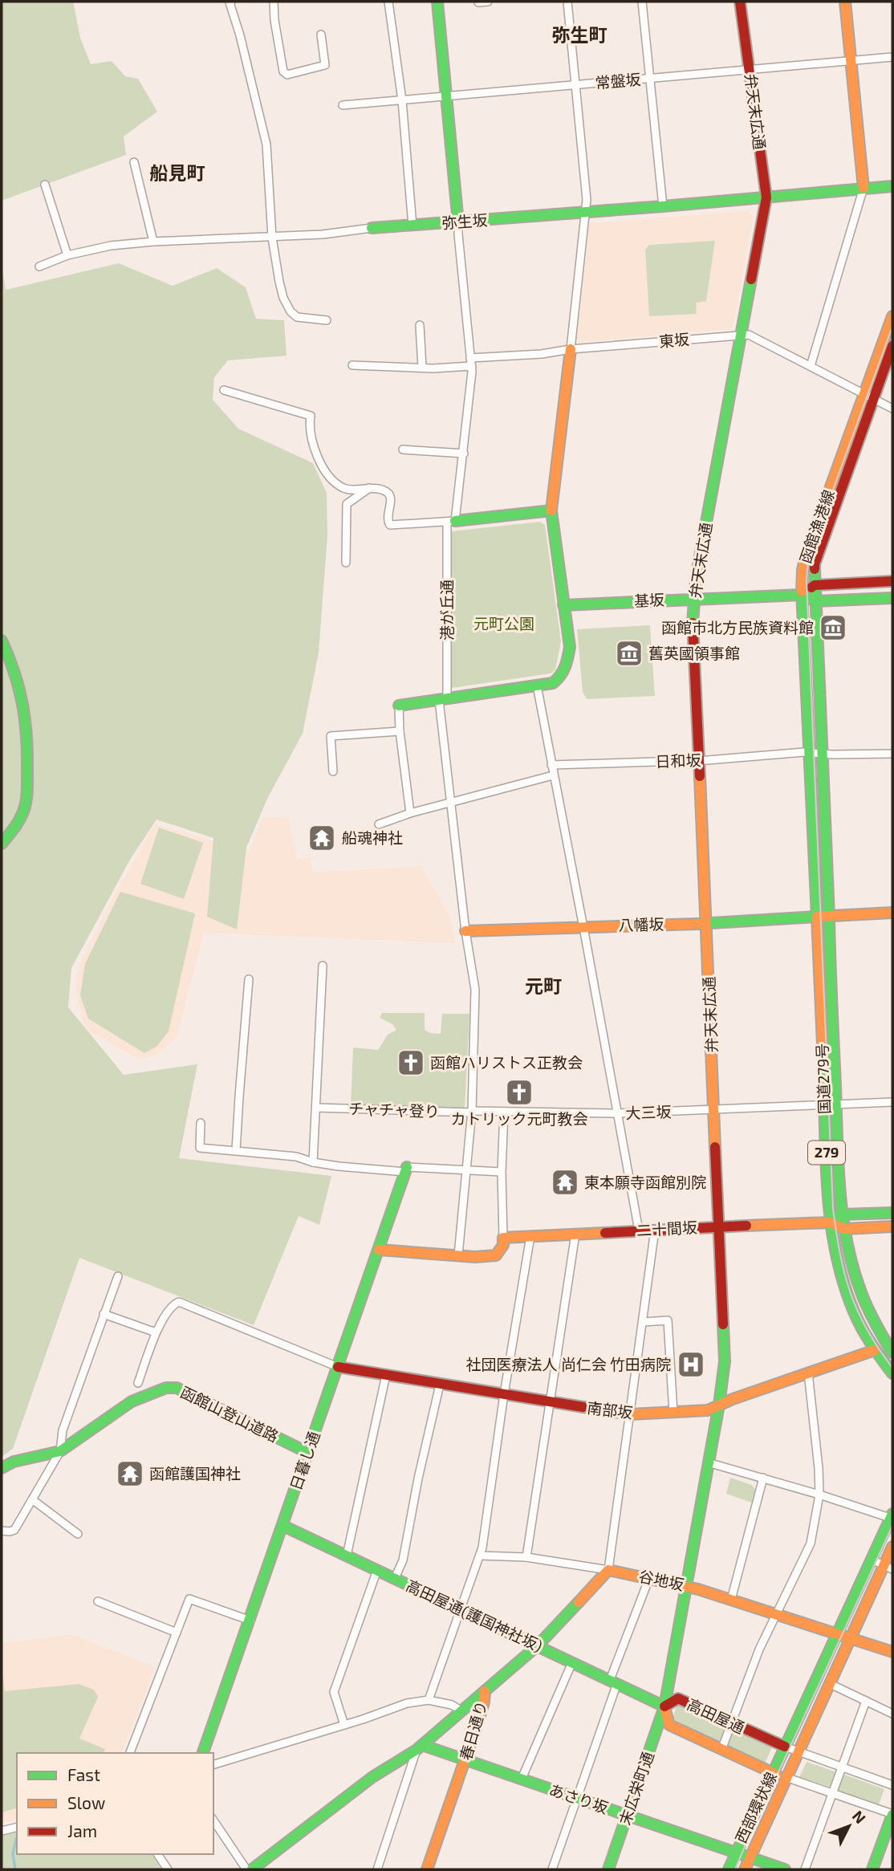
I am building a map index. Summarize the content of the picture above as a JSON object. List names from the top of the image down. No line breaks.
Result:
{"streets":{"main road":["弁天末広通","弥生坂","函館漁港線","基坂","八幡坂","国道279号","279","二十間坂","南部坂","函館山登山道路","日暮し通","谷地坂","高田屋通(護国神社坂)","高田屋通","春日通り","末広栄町通","あさり坂","西部環状線"],"street":["常盤坂","東坂","港が丘通","日和坂","チャチャ登り","大三坂"]},"crossings":[["常盤坂","弁天末広通"],["弁天末広通","弥生坂"],["弁天末広通","東坂"],["弁天末広通","基坂"],["弁天末広通","日和坂"],["弁天末広通","八幡坂"],["弁天末広通","大三坂"],["弁天末広通","二十間坂"],["弁天末広通","南部坂"],["弁天末広通","末広栄町通"],["弥生坂","港が丘通"],["東坂","函館漁港線"],["東坂","港が丘通"],["函館漁港線","基坂"],["函館漁港線","日和坂"],["函館漁港線","八幡坂"],["函館漁港線","国道279号"],["港が丘通","八幡坂"],["港が丘通","チャチャ登り"],["港が丘通","大三坂"],["八幡坂","国道279号"],["国道279号","大三坂"],["国道279号","二十間坂"],["国道279号","南部坂"],["チャチャ登り","大三坂"],["南部坂","日暮し通"],["函館山登山道路","日暮し通"],["日暮し通","高田屋通(護国神社坂)"],["谷地坂","春日通り"],["谷地坂","末広栄町通"],["谷地坂","西部環状線"],["高田屋通(護国神社坂)","高田屋通"],["高田屋通(護国神社坂)","春日通り"],["高田屋通(護国神社坂)","末広栄町通"],["高田屋通","末広栄町通"],["高田屋通","西部環状線"],["春日通り","あさり坂"],["末広栄町通","あさり坂"],["あさり坂","西部環状線"]],"districts":["弥生町","船見町","元町"],"parks":["元町公園"],"places":{"museum":["函館市北方民族資料館","舊英國領事館"],"temple":["船魂神社","東本願寺函館別院","函館護国神社"],"church":["函館ハリストス正教会","カトリック元町教会"],"hospital":["社団医療法人 尚仁会 竹田病院"]},"legend":["Fast","Slow","Jam"],"north":"top right"}
